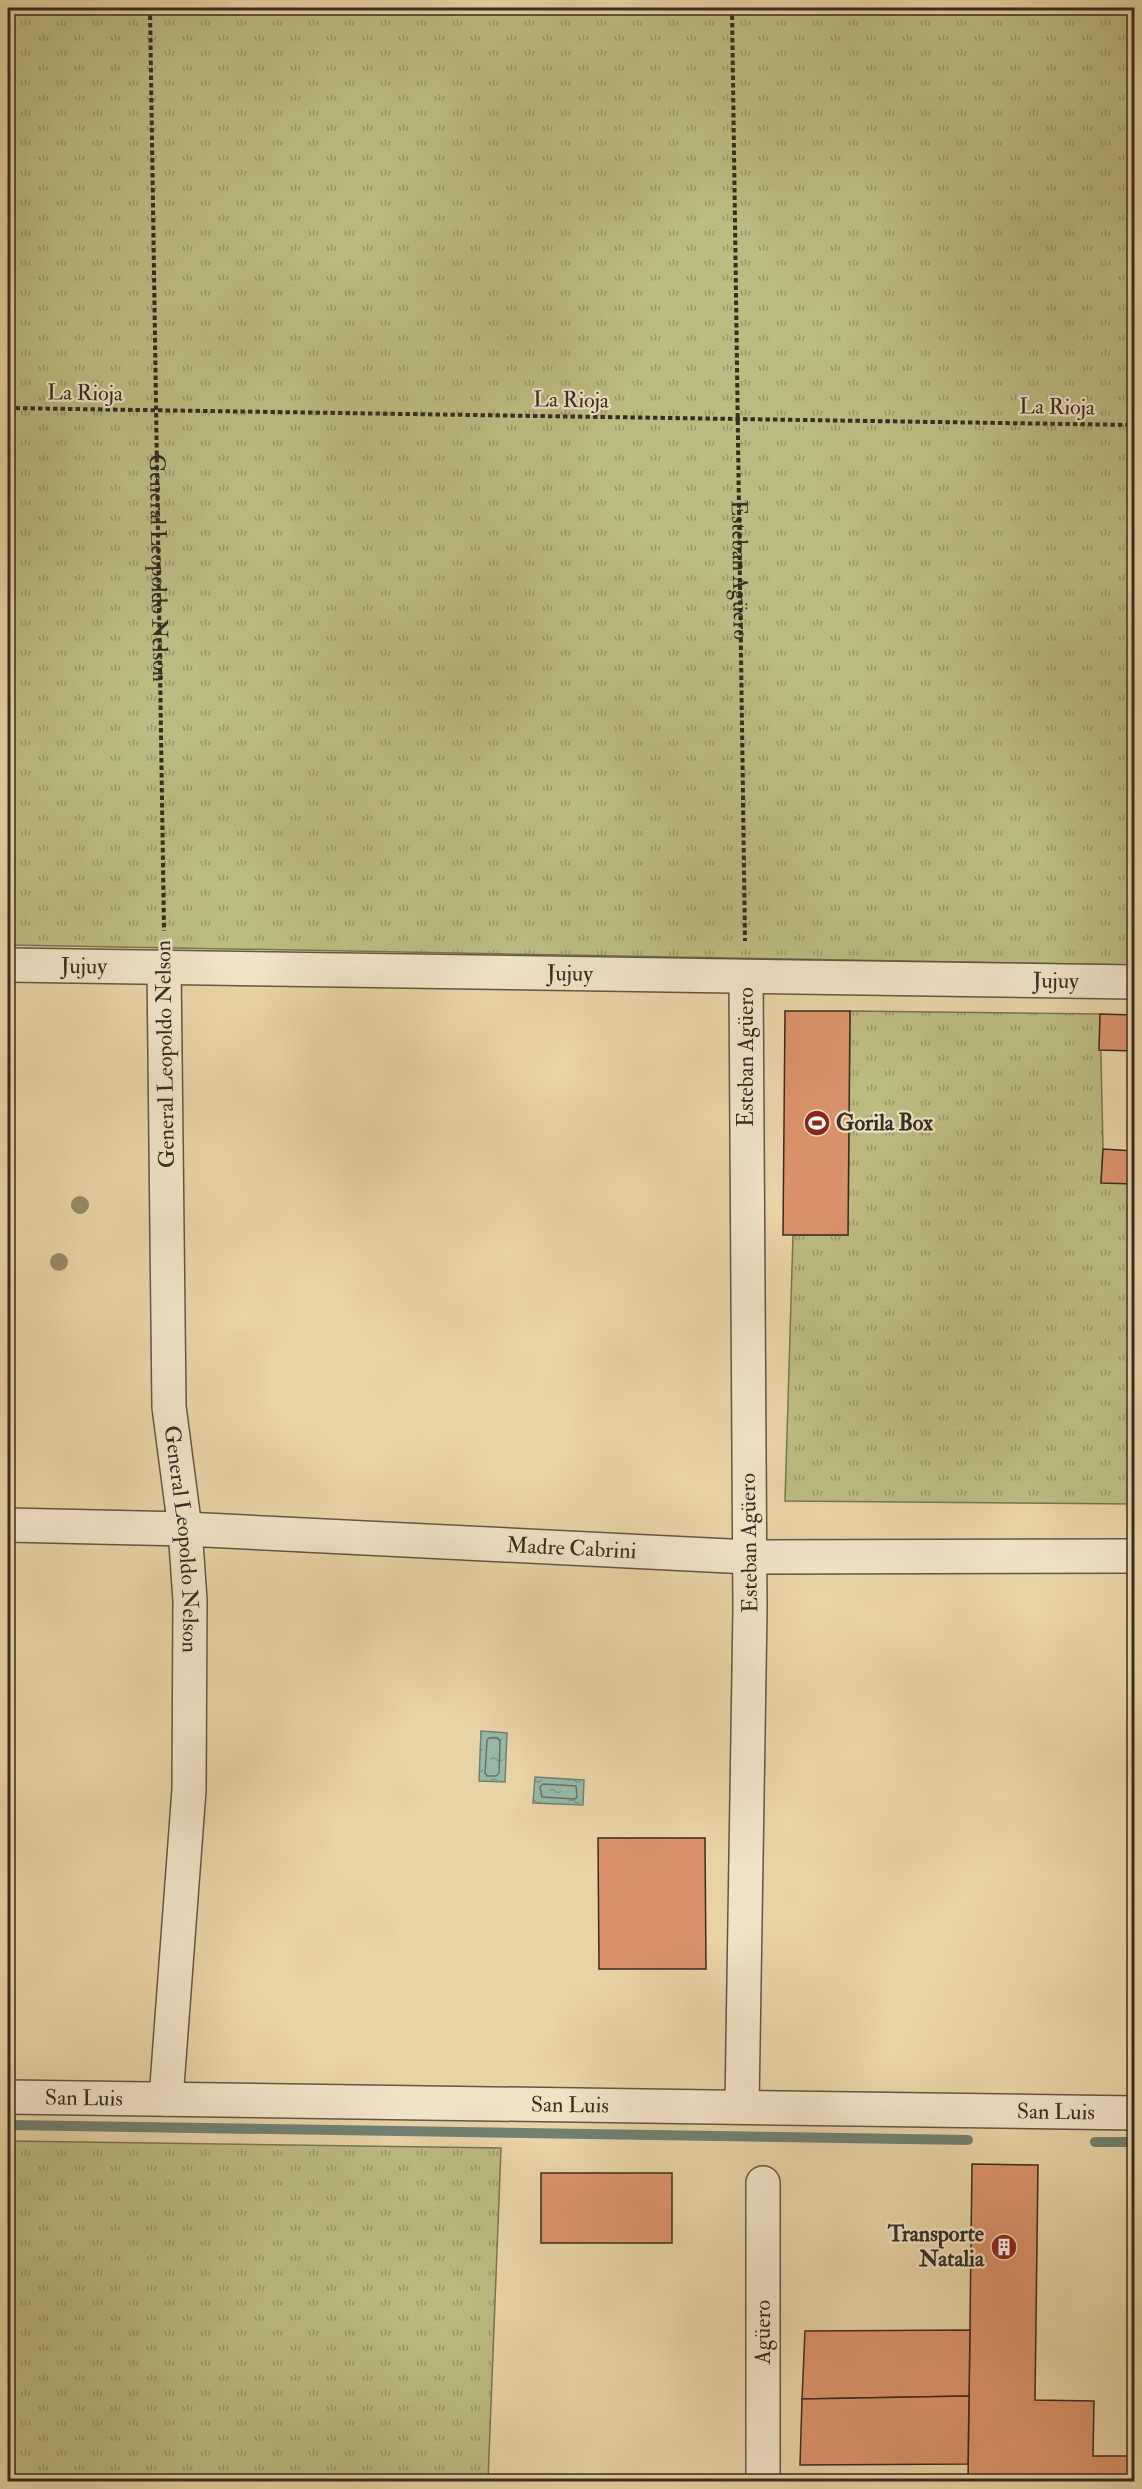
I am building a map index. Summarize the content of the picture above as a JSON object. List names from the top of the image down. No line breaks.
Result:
{"streets":{"street":["General Leopoldo Nelson","Esteban Agüero","Jujuy","Madre Cabrini","San Luis","Agüero"],"path":["La Rioja"]},"crossings":[["La Rioja","General Leopoldo Nelson"],["La Rioja","Esteban Agüero"],["General Leopoldo Nelson","Jujuy"],["General Leopoldo Nelson","Madre Cabrini"],["General Leopoldo Nelson","San Luis"],["Esteban Agüero","Jujuy"],["Esteban Agüero","Madre Cabrini"],["Esteban Agüero","San Luis"]],"places":{"sports":["Gorila Box"],"building":["Transporte Natalia"]}}
